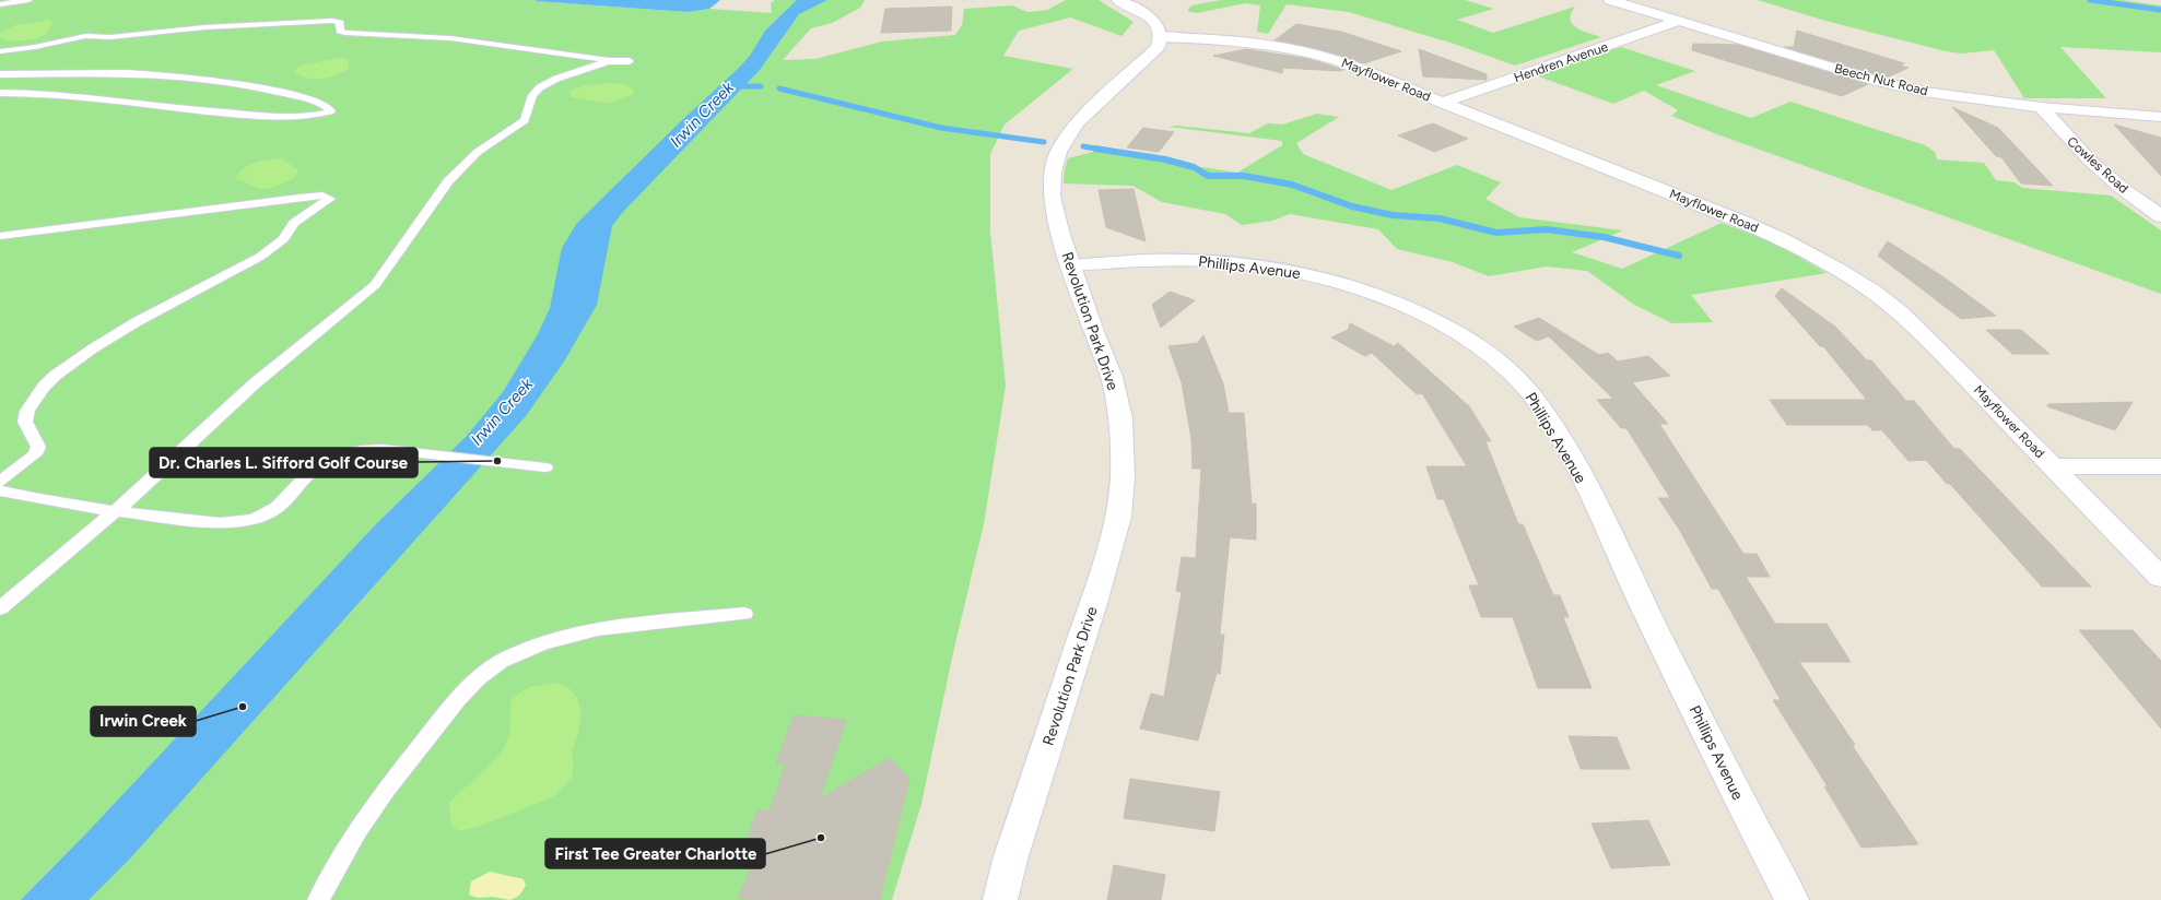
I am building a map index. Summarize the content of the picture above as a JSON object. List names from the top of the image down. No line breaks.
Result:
{"streets":{"street":["Hendren Avenue","Mayflower Road","Beech Nut Road","Cowles Road","Phillips Avenue","Revolution Park Drive"]},"crossings":[["Hendren Avenue","Mayflower Road"],["Hendren Avenue","Beech Nut Road"],["Mayflower Road","Revolution Park Drive"],["Beech Nut Road","Cowles Road"],["Phillips Avenue","Revolution Park Drive"]],"water":["Irwin Creek"],"places":["Dr. Charles L. Sifford Golf Course","Irwin Creek","First Tee Greater Charlotte"]}
